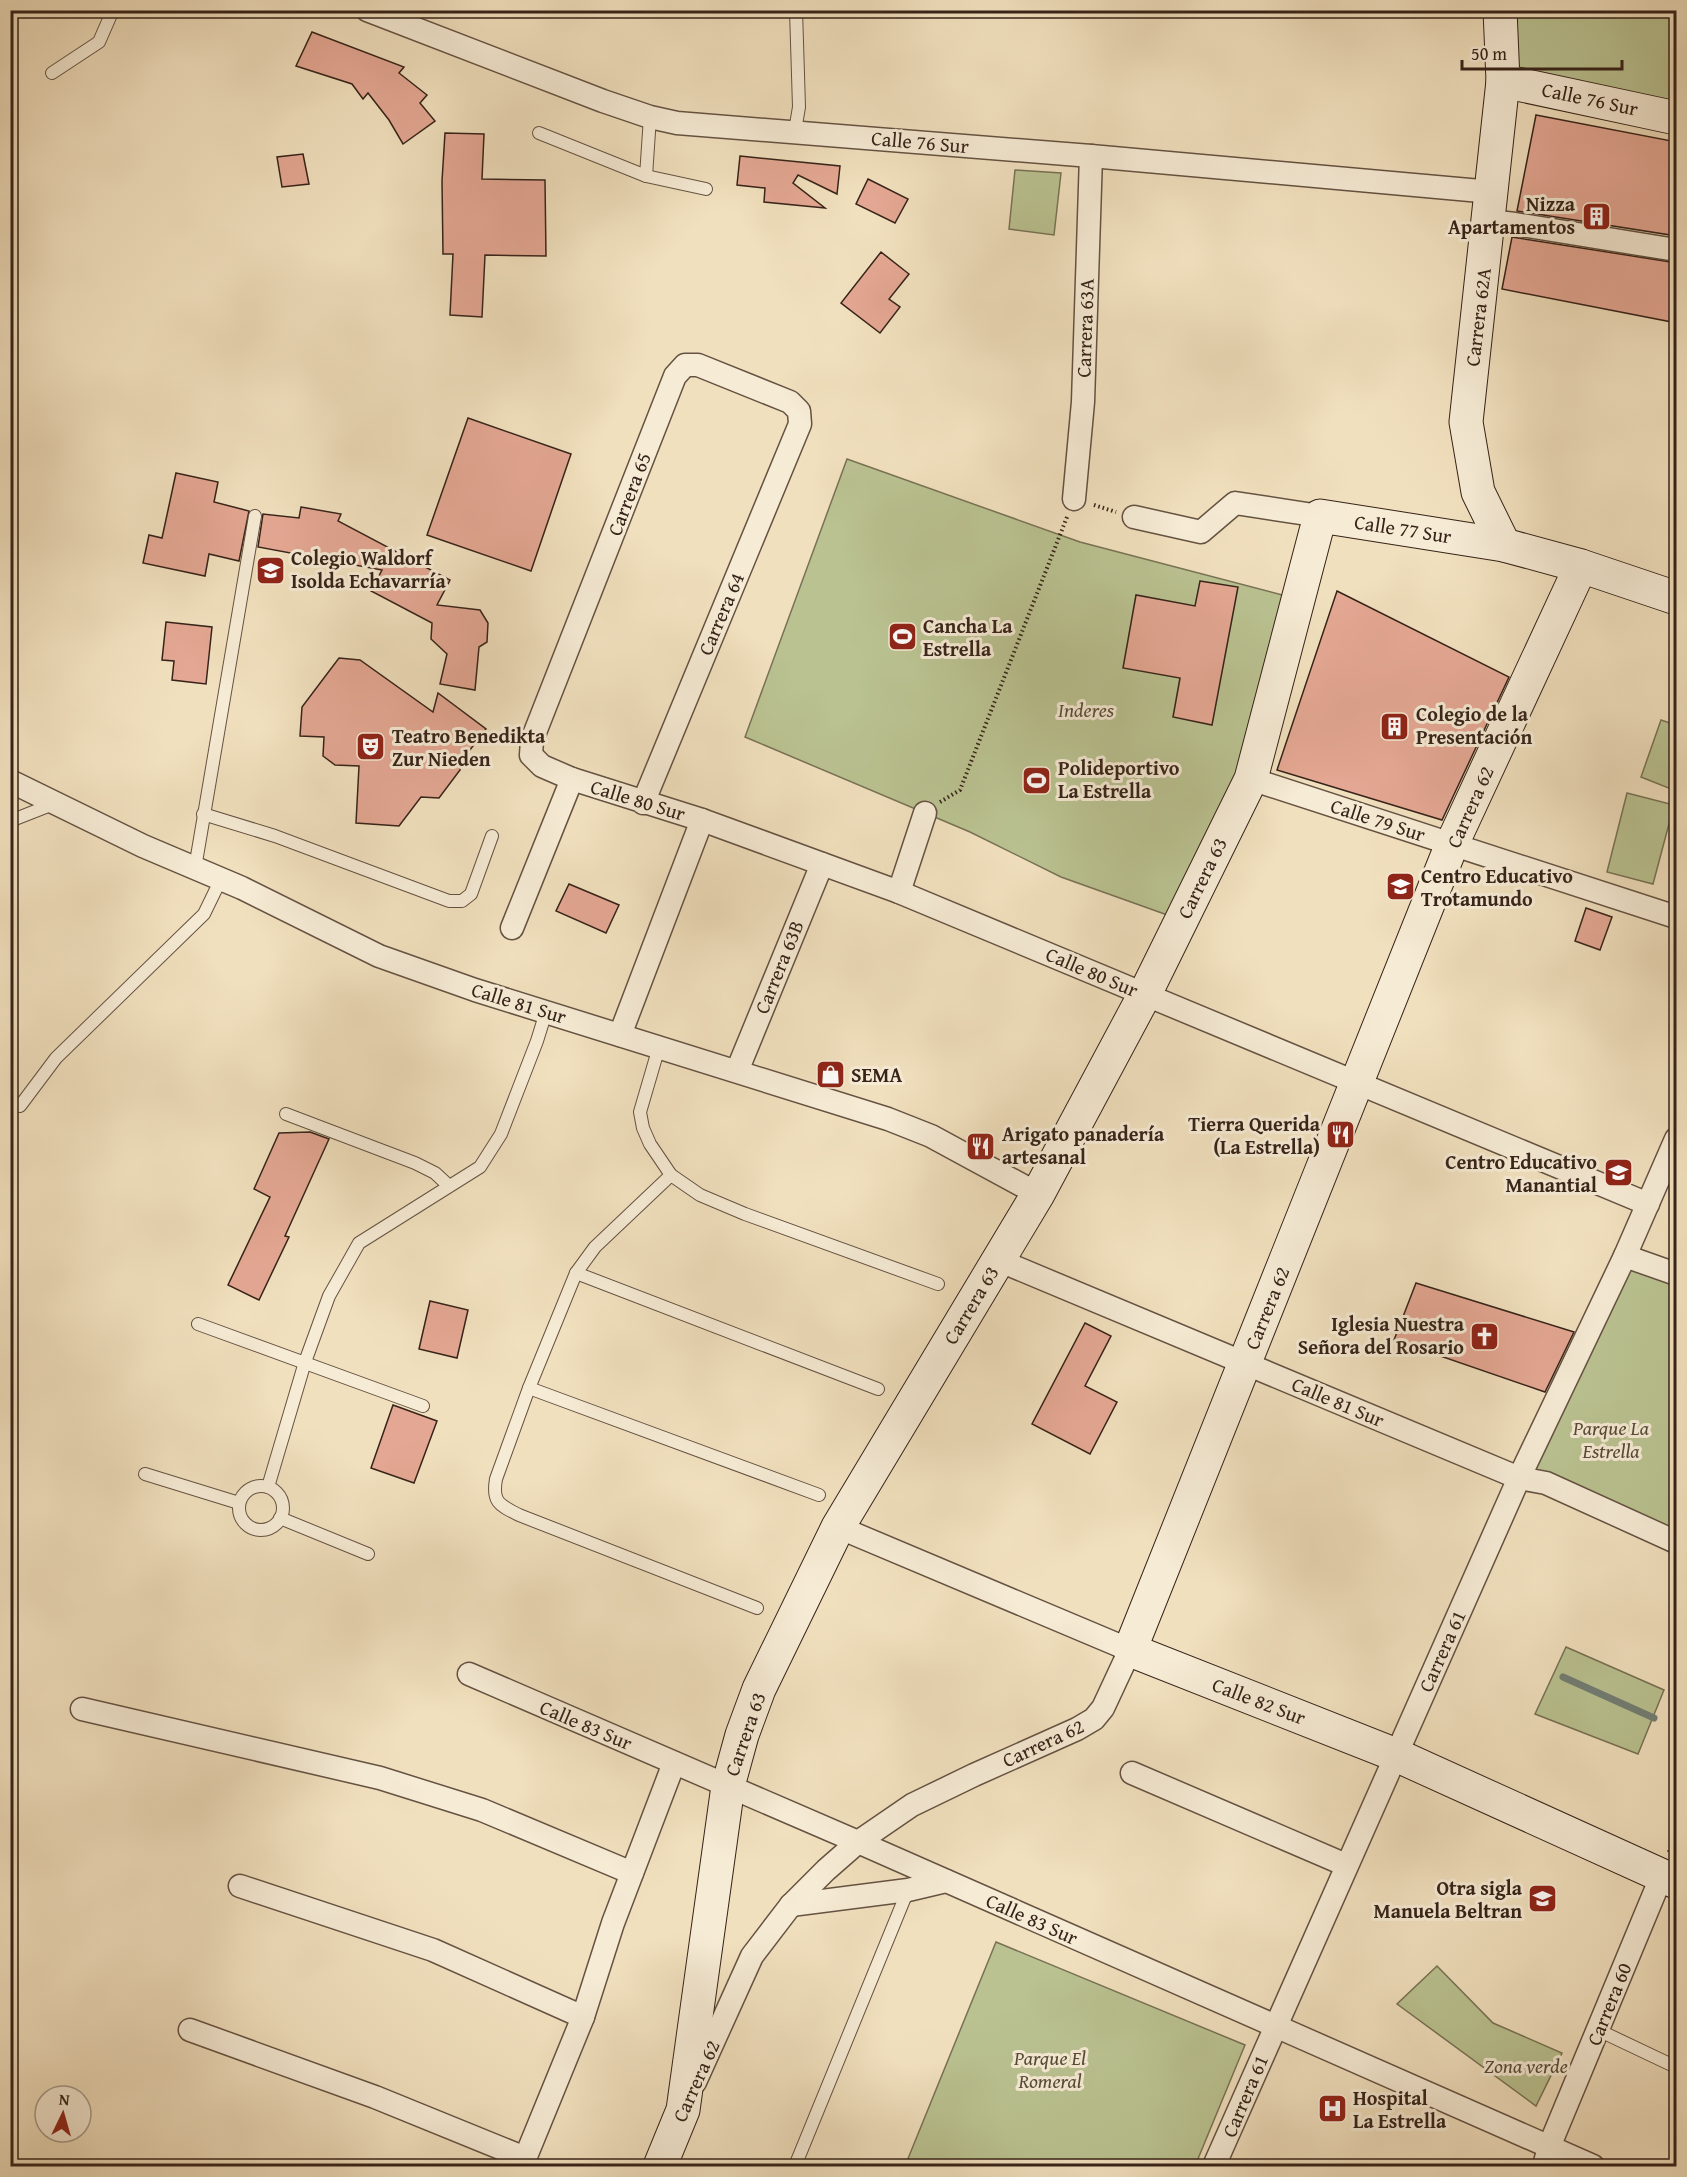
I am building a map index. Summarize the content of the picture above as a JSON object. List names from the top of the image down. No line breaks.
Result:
{"streets":{"street":["Calle 76 Sur","Carrera 62A","Carrera 63A","Carrera 65","Calle 77 Sur","Carrera 64","Calle 80 Sur","Carrera 62","Calle 79 Sur","Carrera 63","Carrera 63B","Calle 81 Sur","Carrera 61","Calle 82 Sur","Calle 83 Sur","Carrera 60"]},"crossings":[["Calle 76 Sur","Carrera 62A"],["Calle 76 Sur","Carrera 63A"],["Carrera 62A","Calle 77 Sur"],["Carrera 65","Carrera 64"],["Carrera 65","Calle 80 Sur"],["Calle 77 Sur","Carrera 62"],["Calle 77 Sur","Carrera 63"],["Carrera 64","Calle 80 Sur"],["Calle 80 Sur","Carrera 62"],["Calle 80 Sur","Carrera 63"],["Calle 80 Sur","Carrera 63B"],["Calle 80 Sur","Carrera 61"],["Carrera 62","Calle 79 Sur"],["Carrera 62","Carrera 63"],["Carrera 62","Calle 81 Sur"],["Carrera 62","Calle 82 Sur"],["Carrera 62","Calle 83 Sur"],["Calle 79 Sur","Carrera 63"],["Carrera 63","Calle 81 Sur"],["Carrera 63","Calle 82 Sur"],["Carrera 63","Calle 83 Sur"],["Carrera 63B","Calle 81 Sur"],["Calle 81 Sur","Carrera 61"],["Carrera 61","Calle 82 Sur"],["Carrera 61","Calle 83 Sur"],["Calle 82 Sur","Carrera 60"],["Calle 83 Sur","Carrera 60"]],"parks":["Inderes","Parque La Estrella","Parque El Romeral","Zona verde"],"places":{"building":["Nizza Apartamentos","Colegio de la Presentación"],"school or university":["Colegio Waldorf Isolda Echavarría","Centro Educativo Trotamundo","Centro Educativo Manantial","Otra sigla Manuela Beltran"],"sports":["Cancha La Estrella","Polideportivo La Estrella"],"theatre":["Teatro Benedikta Zur Nieden"],"shop":["SEMA"],"restaurant":["Tierra Querida (La Estrella)","Arigato panadería artesanal"],"church":["Iglesia Nuestra Señora del Rosario"],"hospital":["Hospital La Estrella"]},"scale_bar":"50 m","north":"top"}
